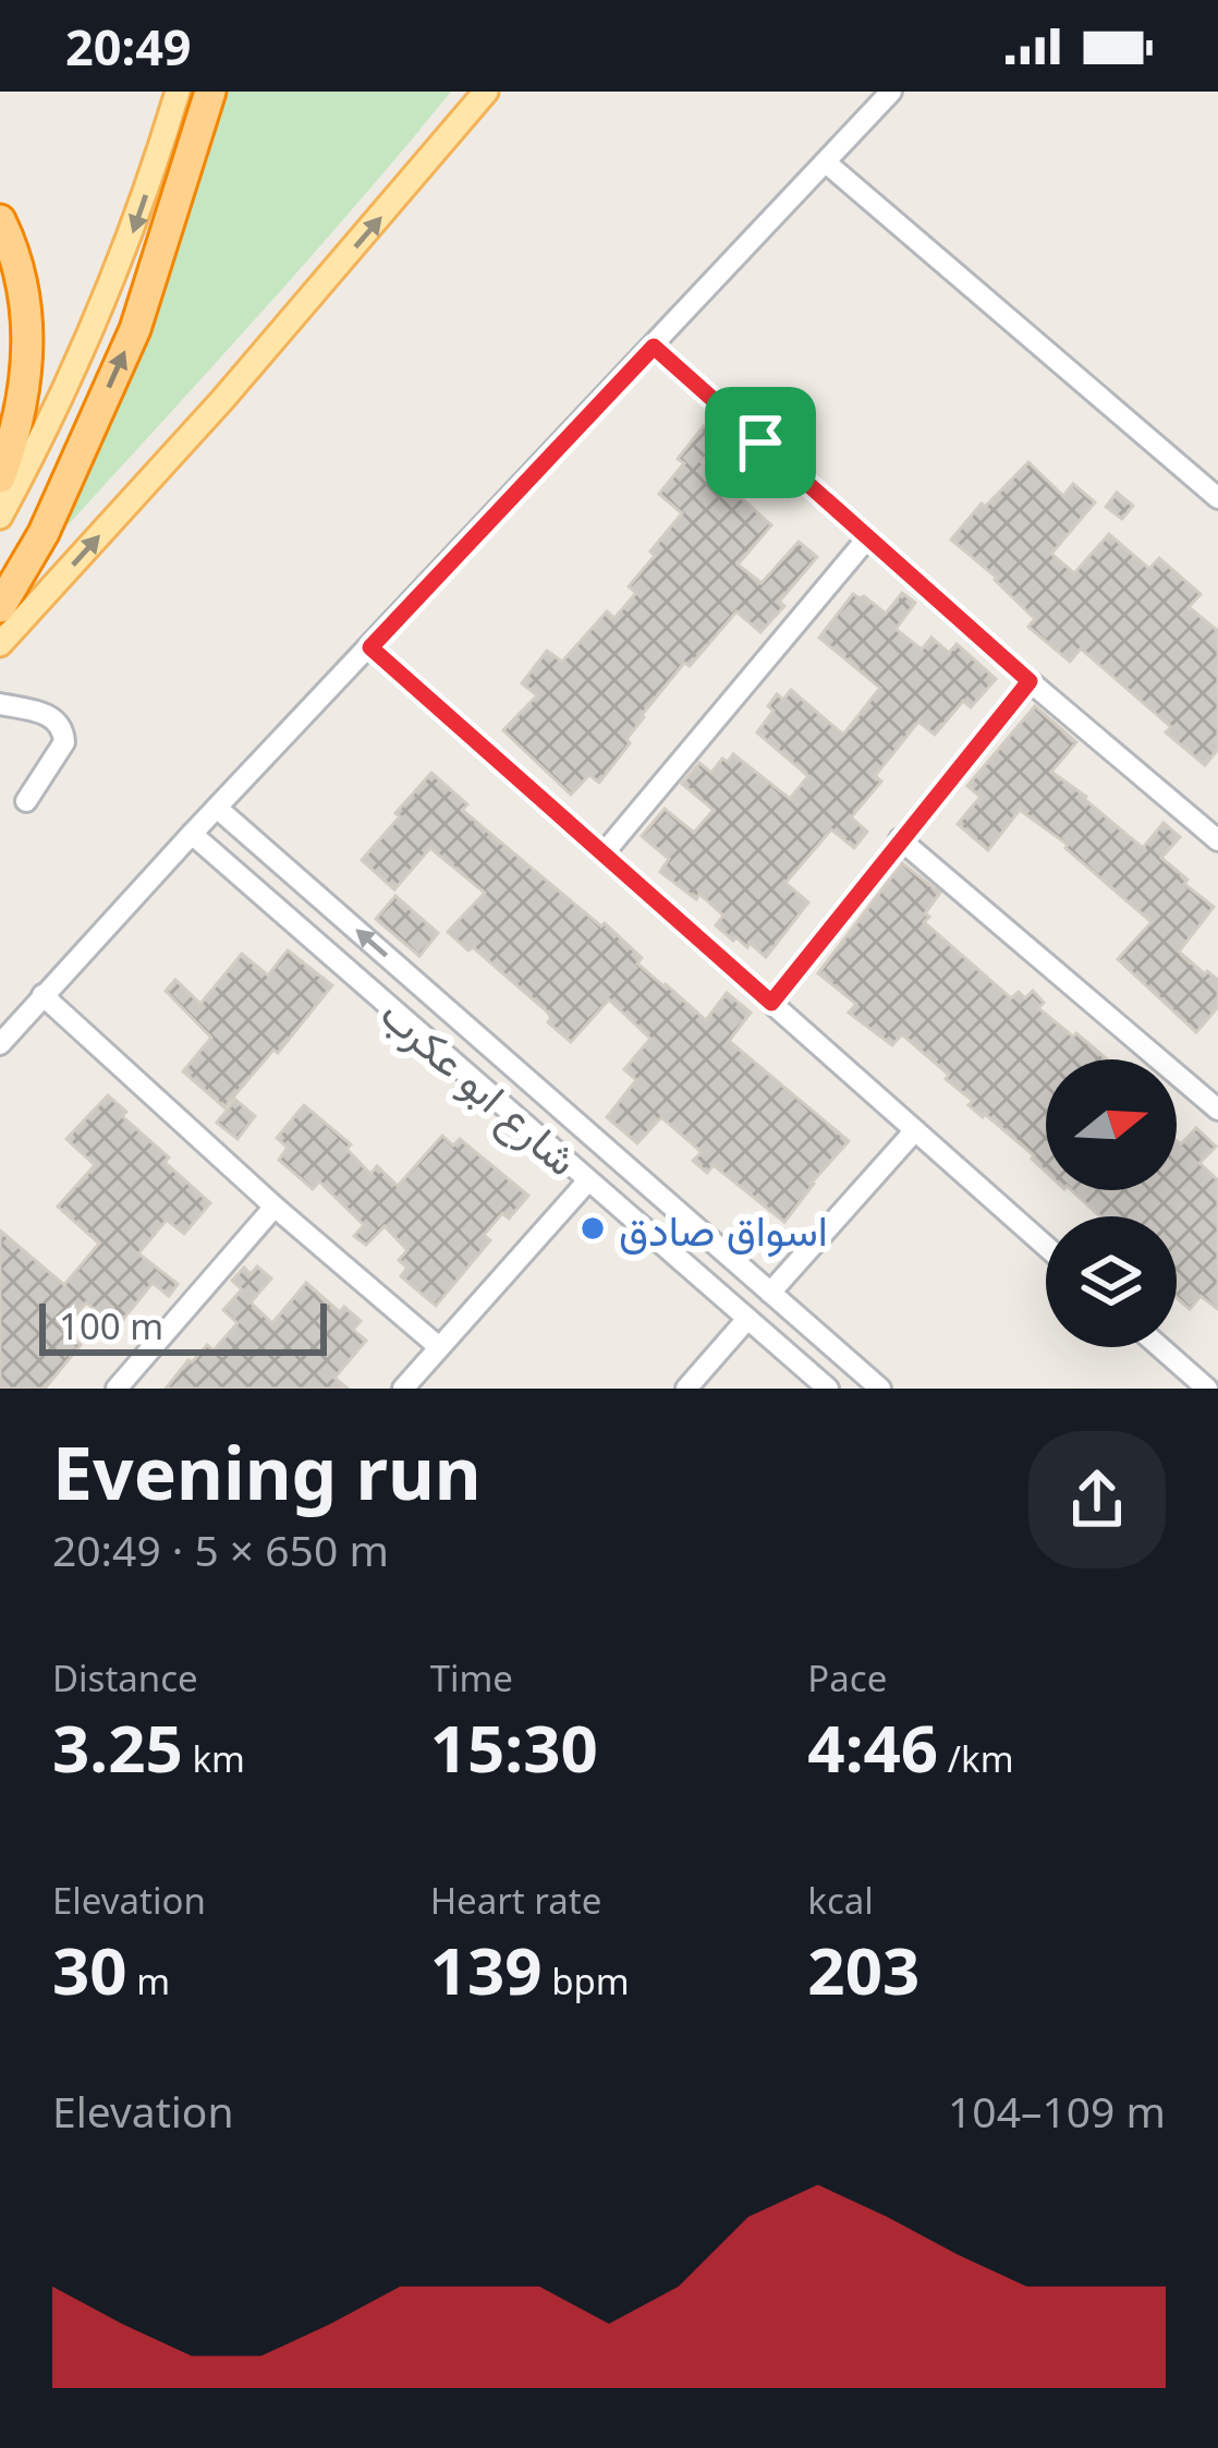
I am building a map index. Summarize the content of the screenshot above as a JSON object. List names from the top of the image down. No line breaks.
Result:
{"streets":{"street":["شارع ابو عكرب"]},"places":["اسواق صادق"],"scale_bar":"100 m","north":"right","page":{"status":"20:49","scale":"100 m","heading":["Evening run","20:49 · 5 × 650 m"],"stats":[["Distance","3.25 km"],["Time","15:30"],["Pace","4:46 /km"],["Elevation","30 m"],["Heart rate","139 bpm"],["kcal","203"]],"chart":["Elevation","104–109 m"]}}
